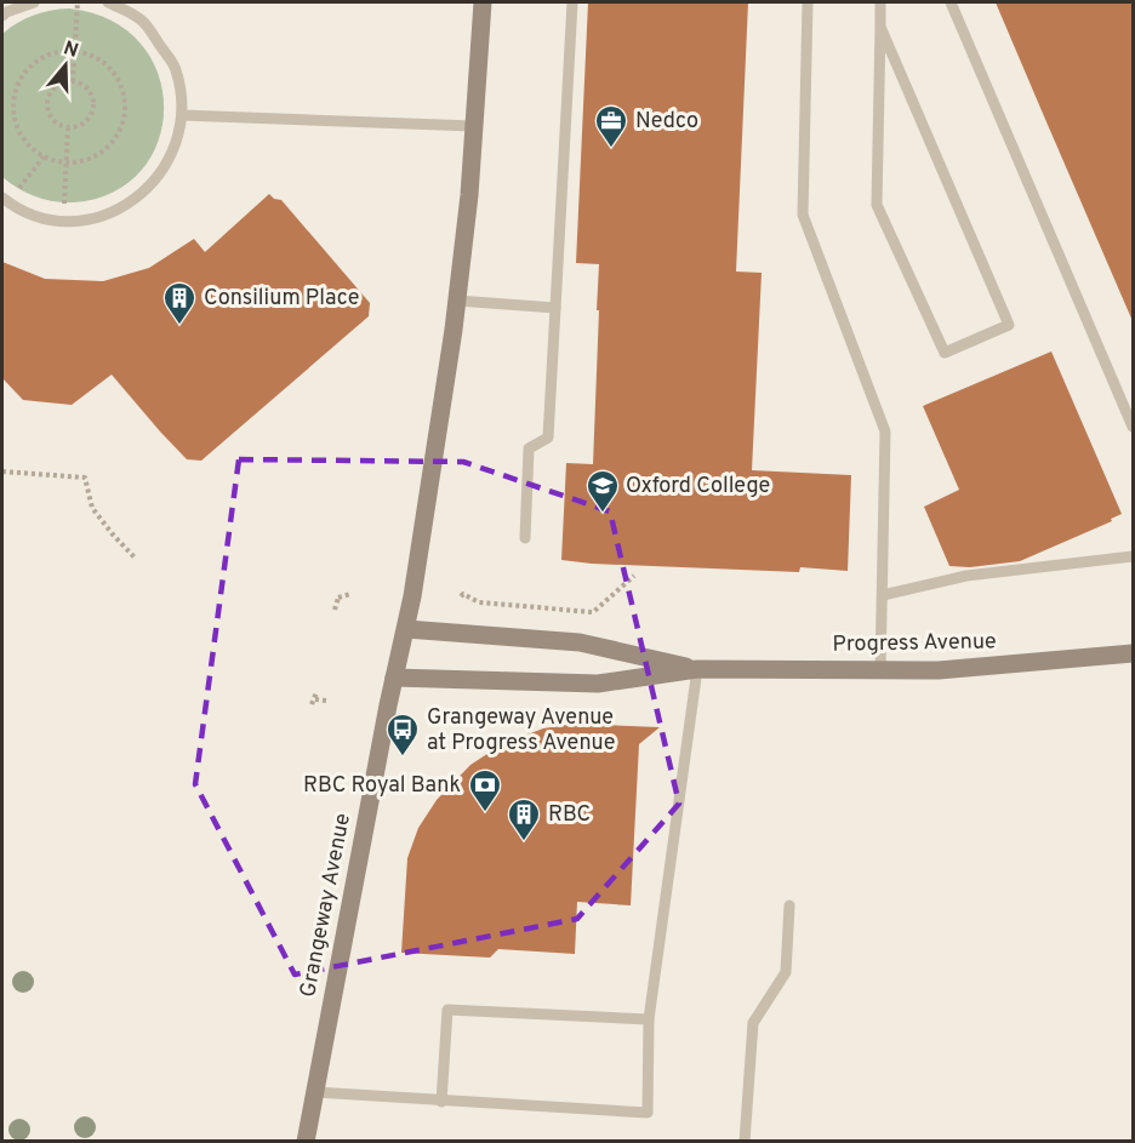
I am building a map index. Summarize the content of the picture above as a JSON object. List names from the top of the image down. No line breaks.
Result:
{"streets":{"street":["Progress Avenue","Grangeway Avenue"]},"crossings":[["Progress Avenue","Grangeway Avenue"]],"places":{"office":["Nedco"],"building":["Consilium Place","RBC"],"school or university":["Oxford College"],"bus stop":["Grangeway Avenue at Progress Avenue"],"bank":["RBC Royal Bank"]},"north":"top"}
